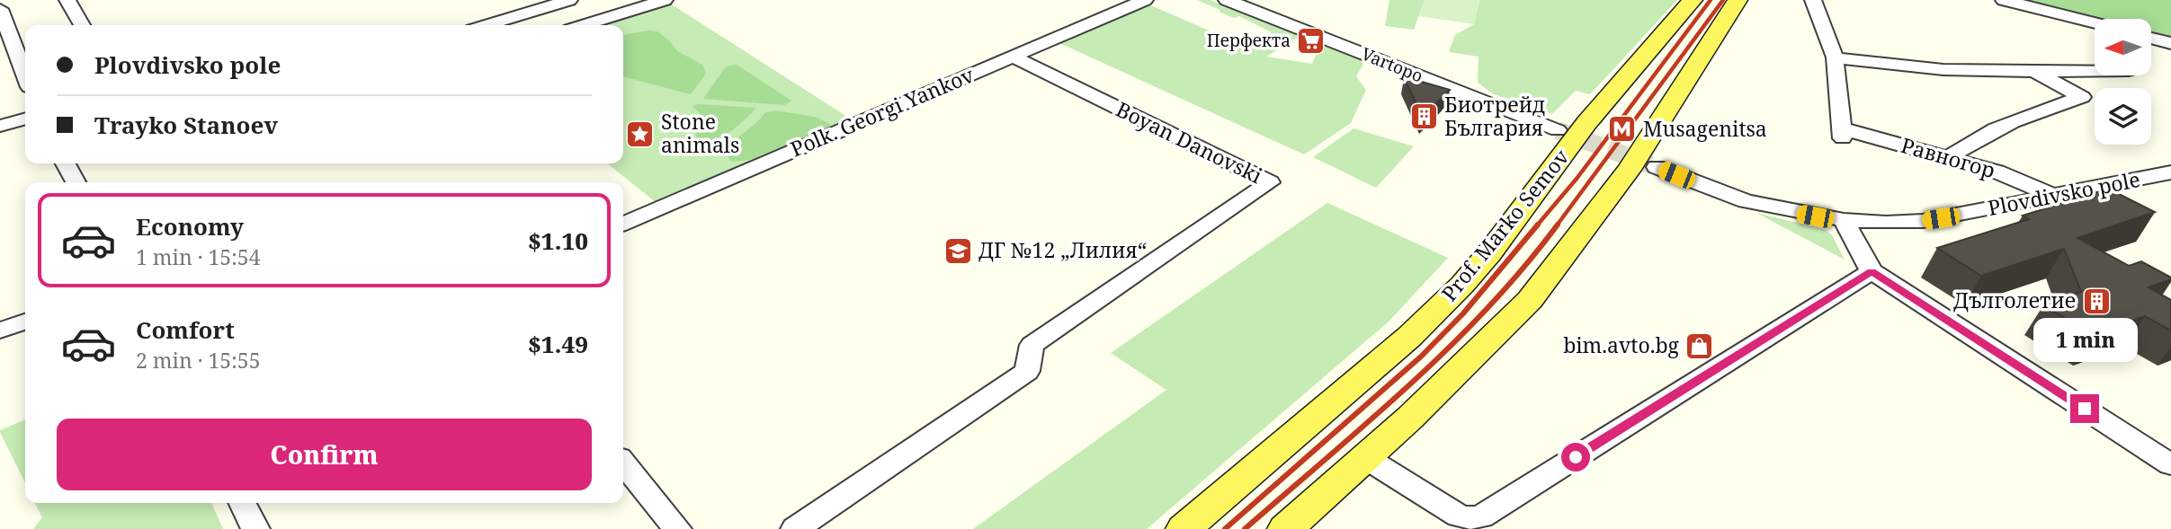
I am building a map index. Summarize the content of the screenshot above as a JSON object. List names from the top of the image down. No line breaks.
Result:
{"streets":{"main road":["Prof. Marko Semov"],"street":["Vartopo","Polk. Georgi Yankov","Boyan Danovski","Равногор","Plovdivsko pole"]},"crossings":[["Polk. Georgi Yankov","Boyan Danovski"],["Равногор","Plovdivsko pole"]],"places":{"supermarket":["Перфекта"],"building":["Биотрейд България","Дълголетие"],"metro station":["Musagenitsa"],"place":["Stone animals"],"school or university":["ДГ №12 „Лилия“"],"shop":["bim.avto.bg"]},"north":"left","page":{"banner":["Plovdivsko pole","Trayko Stanoev"],"list":[{"name":"Economy","note":"1 min · 15:54","value":"$1.10"},{"name":"Comfort","note":"2 min · 15:55","value":"$1.49"}],"bubble":"1 min","buttons":"Confirm"}}
